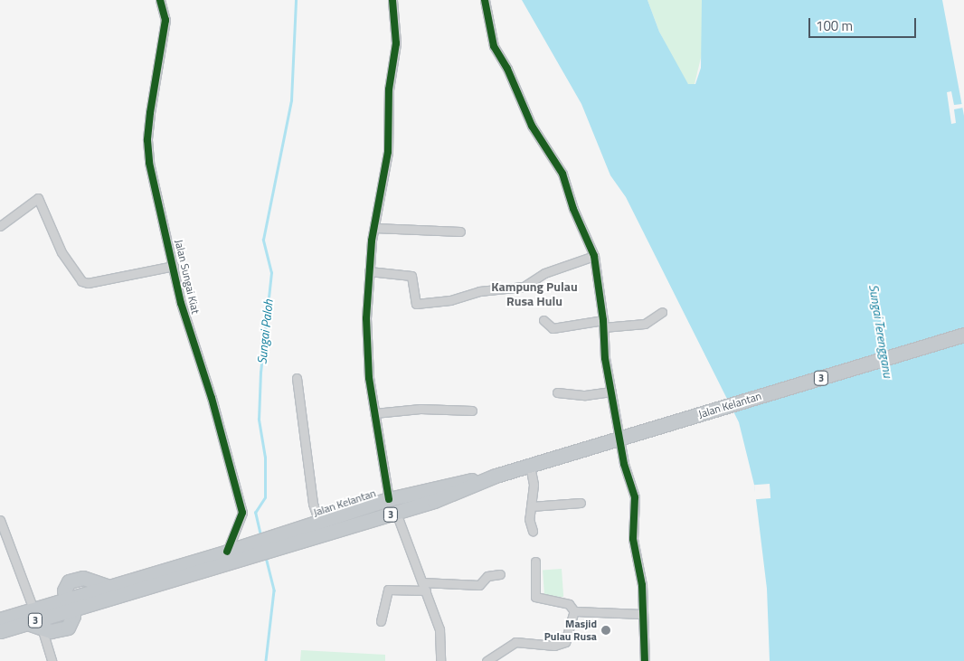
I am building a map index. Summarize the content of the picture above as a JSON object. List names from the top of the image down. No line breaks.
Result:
{"streets":{"highway":["3","Jalan Kelantan"],"street":["Jalan Sungai Kiat"]},"crossings":[["Jalan Sungai Kiat","Jalan Kelantan"]],"districts":["Kampung Pulau Rusa Hulu"],"water":["Sungai Terengganu","Sungai Paloh"],"places":["Masjid Pulau Rusa"],"scale_bar":"100 m"}
